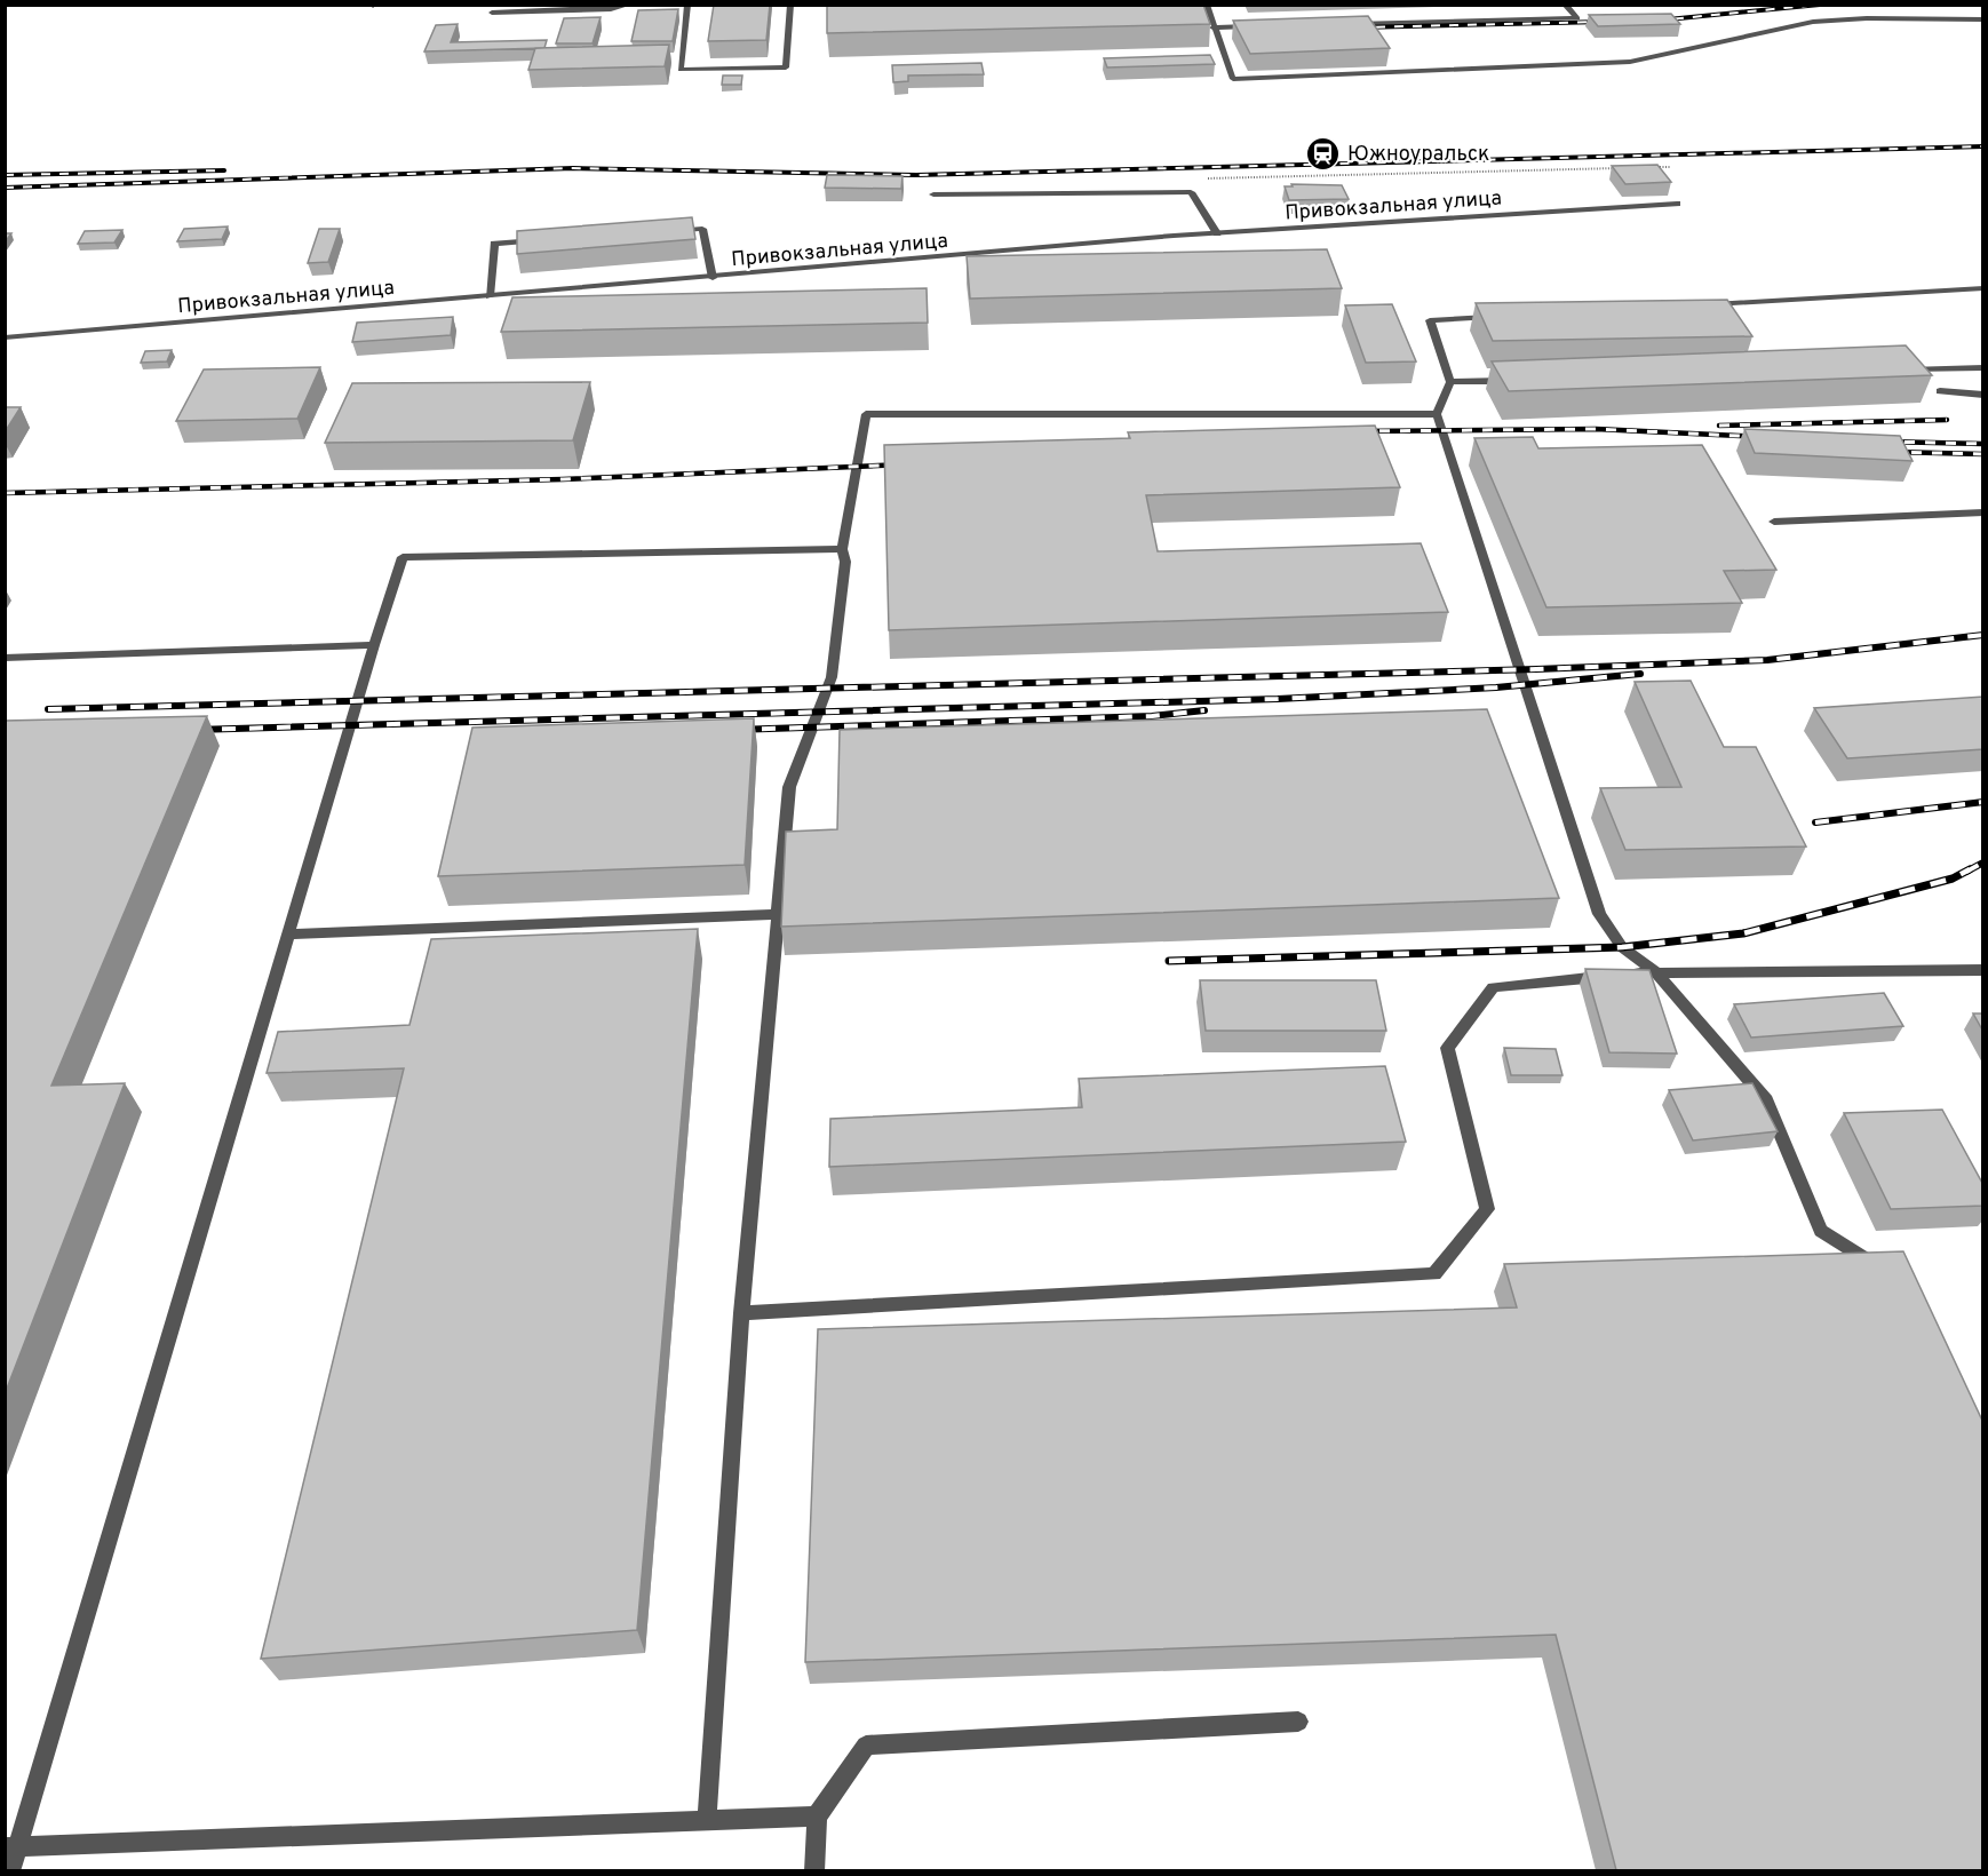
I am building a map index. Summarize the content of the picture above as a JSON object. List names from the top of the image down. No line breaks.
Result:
{"streets":{"street":["Привокзальная улица"]},"places":{"station":["Южноуральск"]}}
